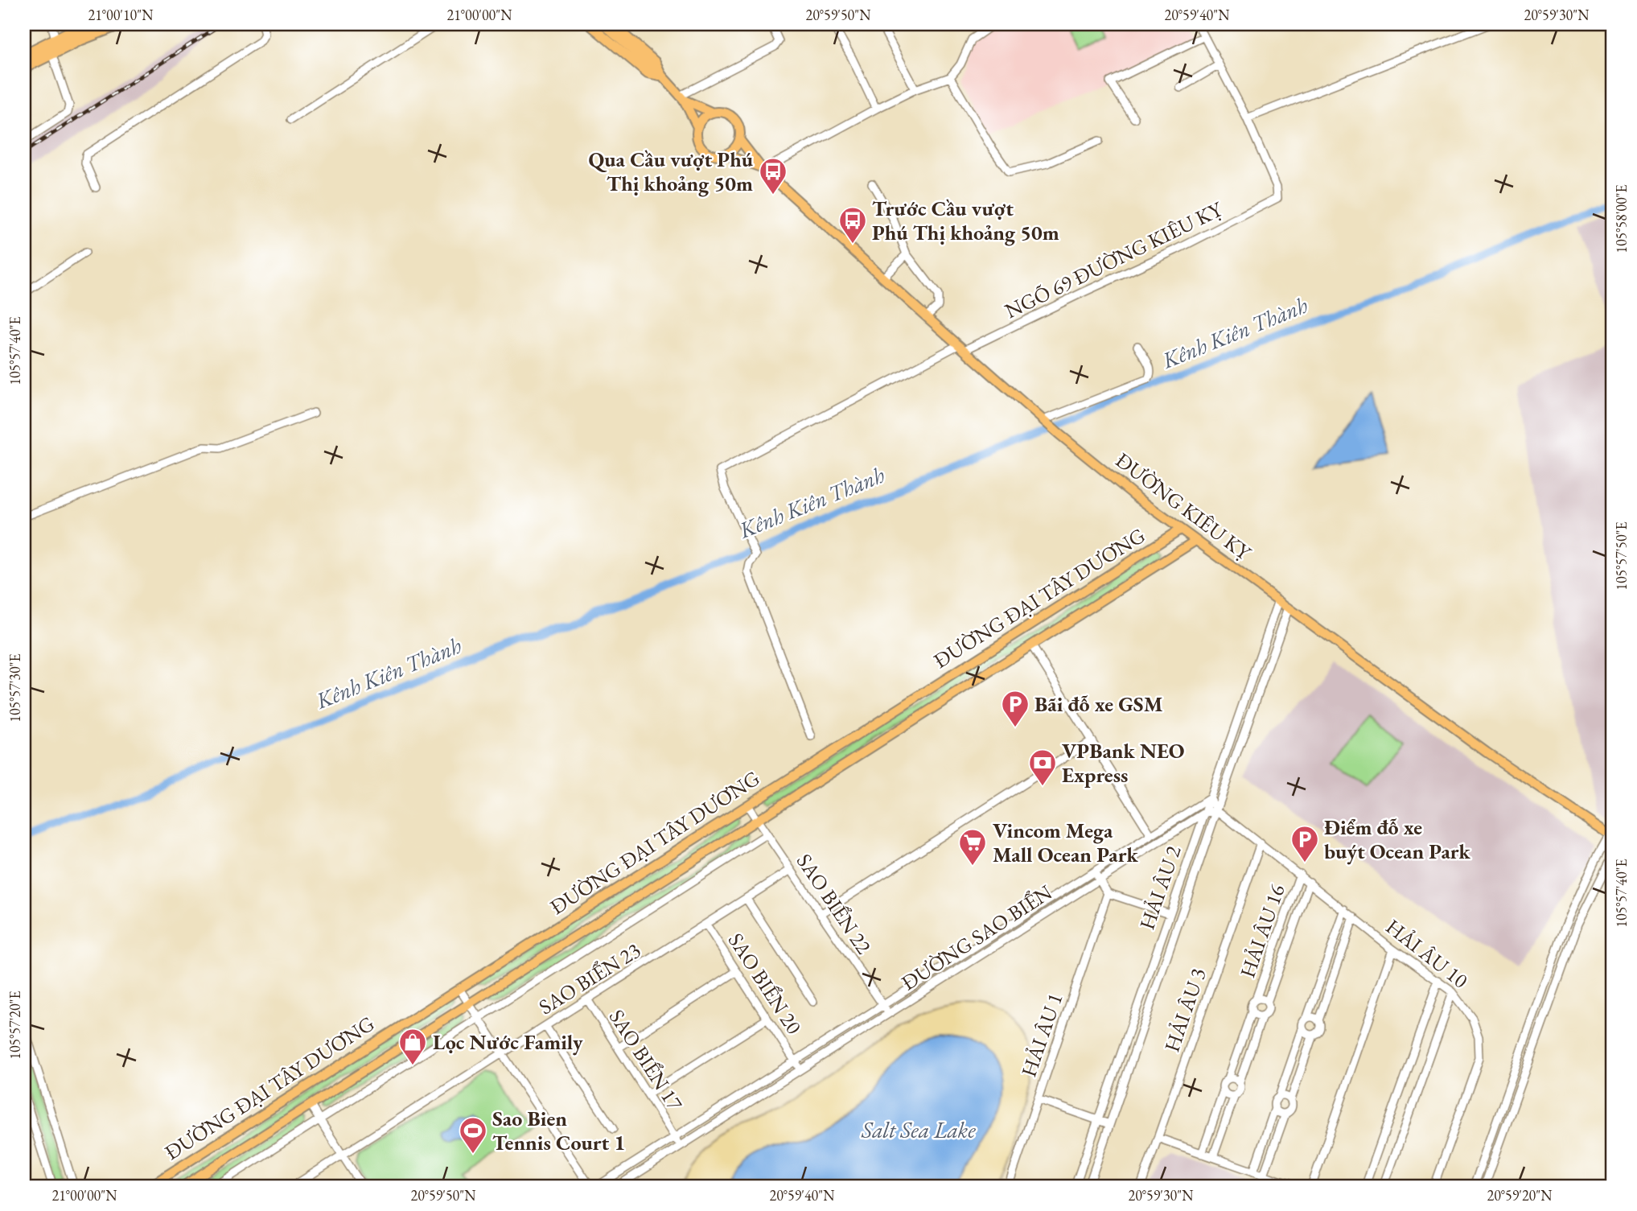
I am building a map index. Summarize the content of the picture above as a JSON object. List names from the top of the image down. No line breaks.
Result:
{"streets":{"main road":["ĐƯỜNG KIÊU KỴ","ĐƯỜNG ĐẠI TÂY DƯƠNG"],"street":["NGÕ 69 ĐƯỜNG KIÊU KỴ","HẢI ÂU 2","SAO BIỂN 22","HẢI ÂU 16","ĐƯỜNG SAO BIỂN","HẢI ÂU 10","SAO BIỂN 23","SAO BIỂN 20","HẢI ÂU 3","HẢI ÂU 1","SAO BIỂN 17"]},"crossings":[["NGÕ 69 ĐƯỜNG KIÊU KỴ","ĐƯỜNG KIÊU KỴ"],["ĐƯỜNG KIÊU KỴ","ĐƯỜNG ĐẠI TÂY DƯƠNG"],["ĐƯỜNG KIÊU KỴ","HẢI ÂU 2"],["ĐƯỜNG ĐẠI TÂY DƯƠNG","SAO BIỂN 22"],["HẢI ÂU 2","ĐƯỜNG SAO BIỂN"],["HẢI ÂU 2","HẢI ÂU 10"],["SAO BIỂN 22","ĐƯỜNG SAO BIỂN"],["SAO BIỂN 22","SAO BIỂN 23"],["HẢI ÂU 16","HẢI ÂU 10"],["ĐƯỜNG SAO BIỂN","HẢI ÂU 10"],["ĐƯỜNG SAO BIỂN","SAO BIỂN 20"],["ĐƯỜNG SAO BIỂN","SAO BIỂN 17"],["HẢI ÂU 10","HẢI ÂU 3"],["SAO BIỂN 23","SAO BIỂN 20"],["SAO BIỂN 23","SAO BIỂN 17"]],"water":["Kênh Kiên Thành","Salt Sea Lake"],"places":{"bus stop":["Qua Cầu vượt Phú Thị khoảng 50m","Trước Cầu vượt Phú Thị khoảng 50m"],"parking":["Bãi đỗ xe GSM","Điểm đỗ xe buýt Ocean Park"],"bank":["VPBank NEO Express"],"supermarket":["Vincom Mega Mall Ocean Park"],"shop":["Lọc Nước Family"],"sports":["Sao Bien Tennis Court 1"]},"coordinates":["21°00'10\"N","21°00'00\"N","20°59'50\"N","20°59'40\"N","20°59'30\"N","105°58'00\"E","105°57'40\"E","105°57'50\"E","105°57'30\"E","105°57'20\"E","20°59'20\"N"]}
